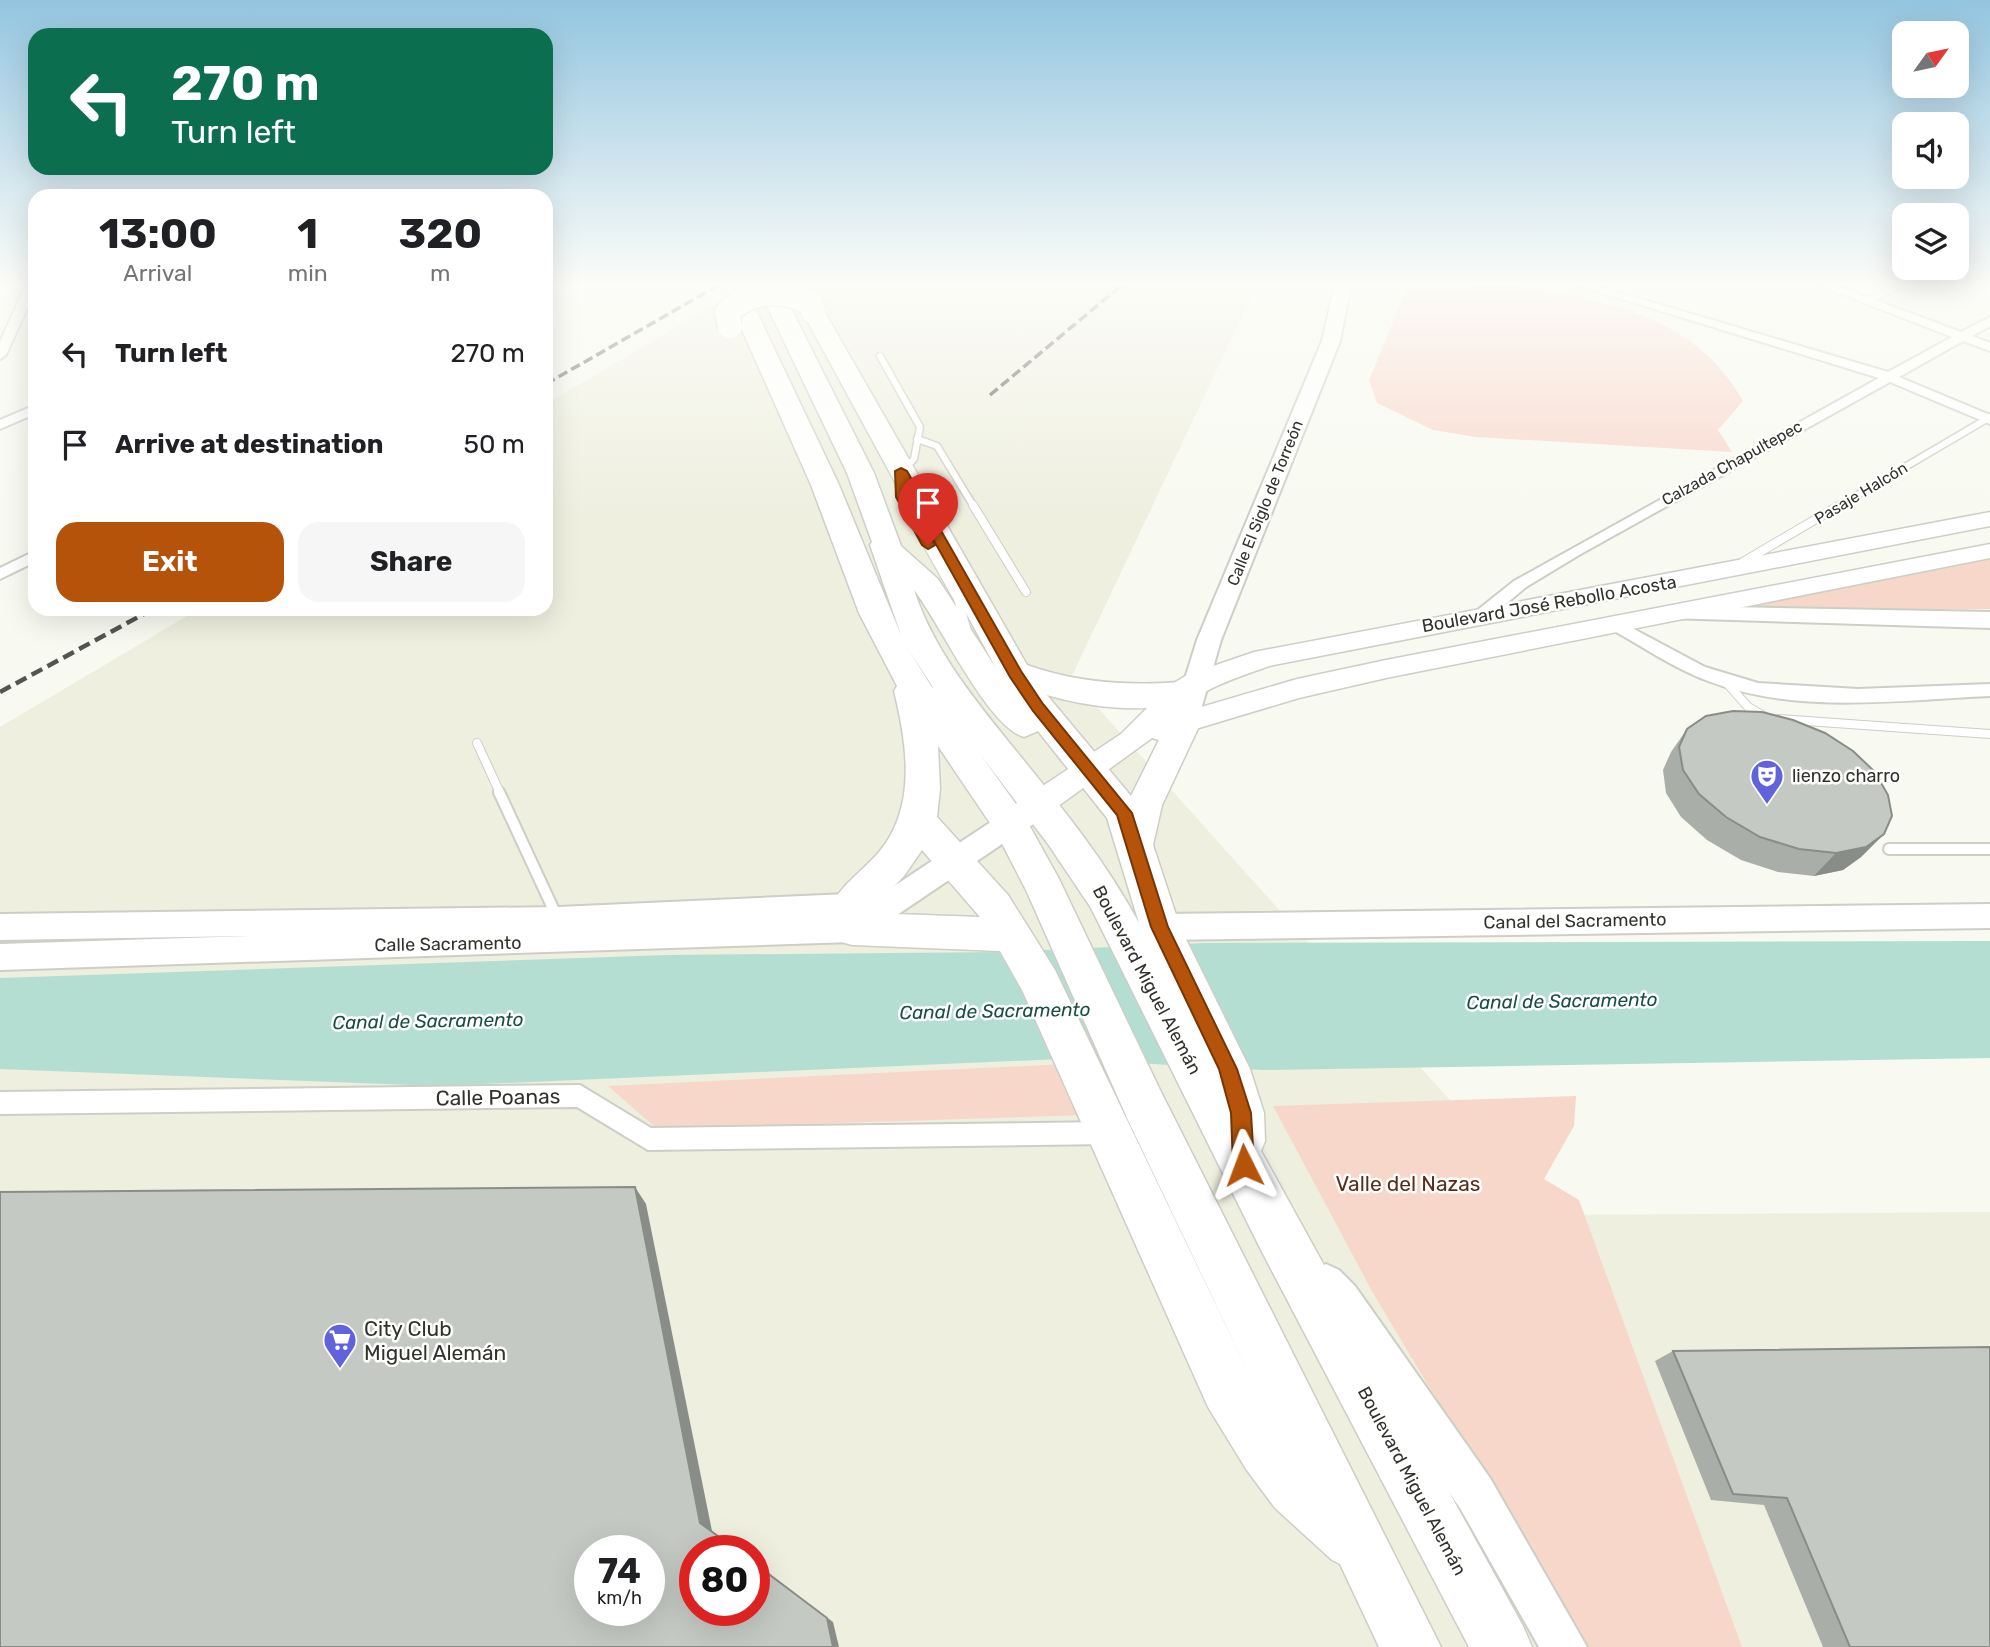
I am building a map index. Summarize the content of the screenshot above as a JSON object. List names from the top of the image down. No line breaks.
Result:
{"streets":{"highway":["Boulevard Miguel Alemán"],"main road":["Boulevard José Rebollo Acosta"],"street":["Calzada Chapultepec","Calle El Siglo de Torreón","Canal del Sacramento","Calle Sacramento","Calle Poanas"],"lane":["Pasaje Halcón"]},"crossings":[["Calzada Chapultepec","Boulevard José Rebollo Acosta"],["Pasaje Halcón","Boulevard José Rebollo Acosta"],["Calle El Siglo de Torreón","Boulevard José Rebollo Acosta"],["Boulevard José Rebollo Acosta","Calle Sacramento"],["Boulevard José Rebollo Acosta","Boulevard Miguel Alemán"],["Calle Sacramento","Boulevard Miguel Alemán"],["Boulevard Miguel Alemán","Calle Poanas"]],"water":["Canal de Sacramento"],"parks":["Valle del Nazas"],"places":{"theatre":["lienzo charro"],"supermarket":["City Club Miguel Alemán"]},"north":"top right","page":{"turn":["270 m","Turn left"],"eta":["13:00","Arrival","1","min","320","m"],"list":[{"name":"Turn left","value":"270 m"},{"name":"Arrive at destination","value":"50 m"}],"buttons":["Exit","Share"],"speed":"74 km/h","limit":"80"}}
